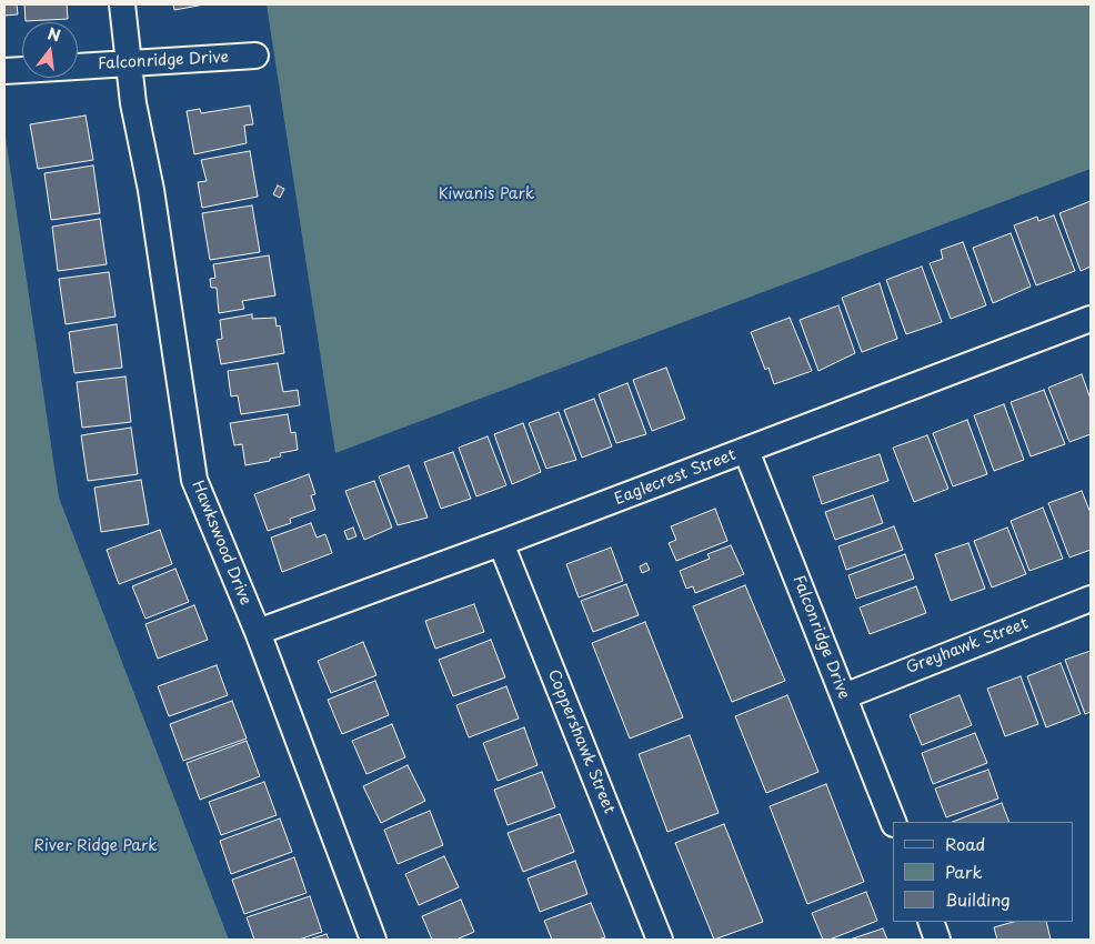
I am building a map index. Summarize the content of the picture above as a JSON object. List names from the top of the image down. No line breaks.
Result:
{"streets":{"street":["Falconridge Drive","Eaglecrest Street","Hawkswood Drive","Greyhawk Street","Coppershawk Street"]},"crossings":[["Falconridge Drive","Eaglecrest Street"],["Falconridge Drive","Hawkswood Drive"],["Falconridge Drive","Greyhawk Street"],["Eaglecrest Street","Hawkswood Drive"],["Eaglecrest Street","Coppershawk Street"]],"parks":["Kiwanis Park","River Ridge Park"],"legend":["Road","Park","Building"],"north":"top"}
